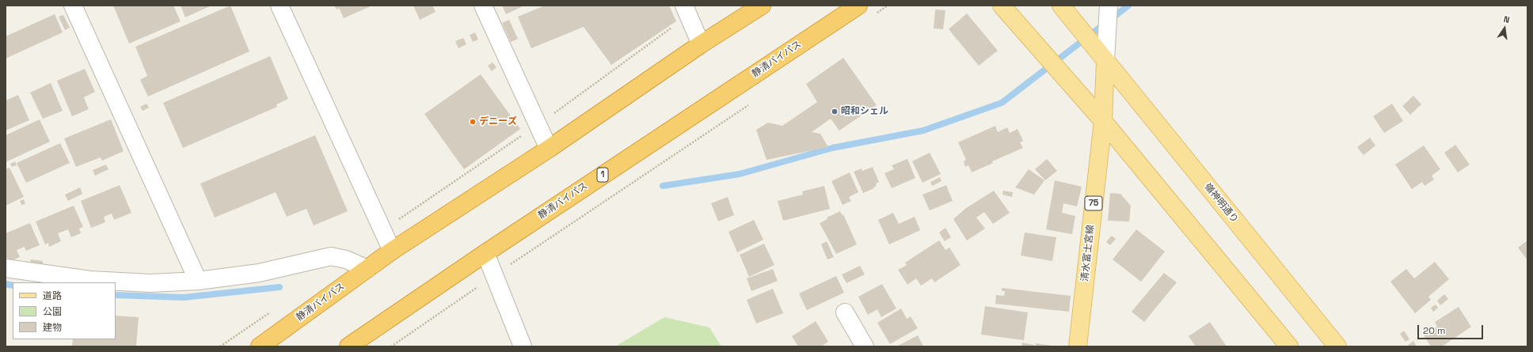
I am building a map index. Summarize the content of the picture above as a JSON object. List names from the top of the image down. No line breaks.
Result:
{"streets":{"highway":["静清バイパス","1"],"main road":["75","嶺神明通り","清水富士宮線"]},"crossings":[["嶺神明通り","清水富士宮線"]],"places":["昭和シェル","デニーズ"],"legend":["道路","公園","建物"],"scale_bar":"20 m","north":"top"}
